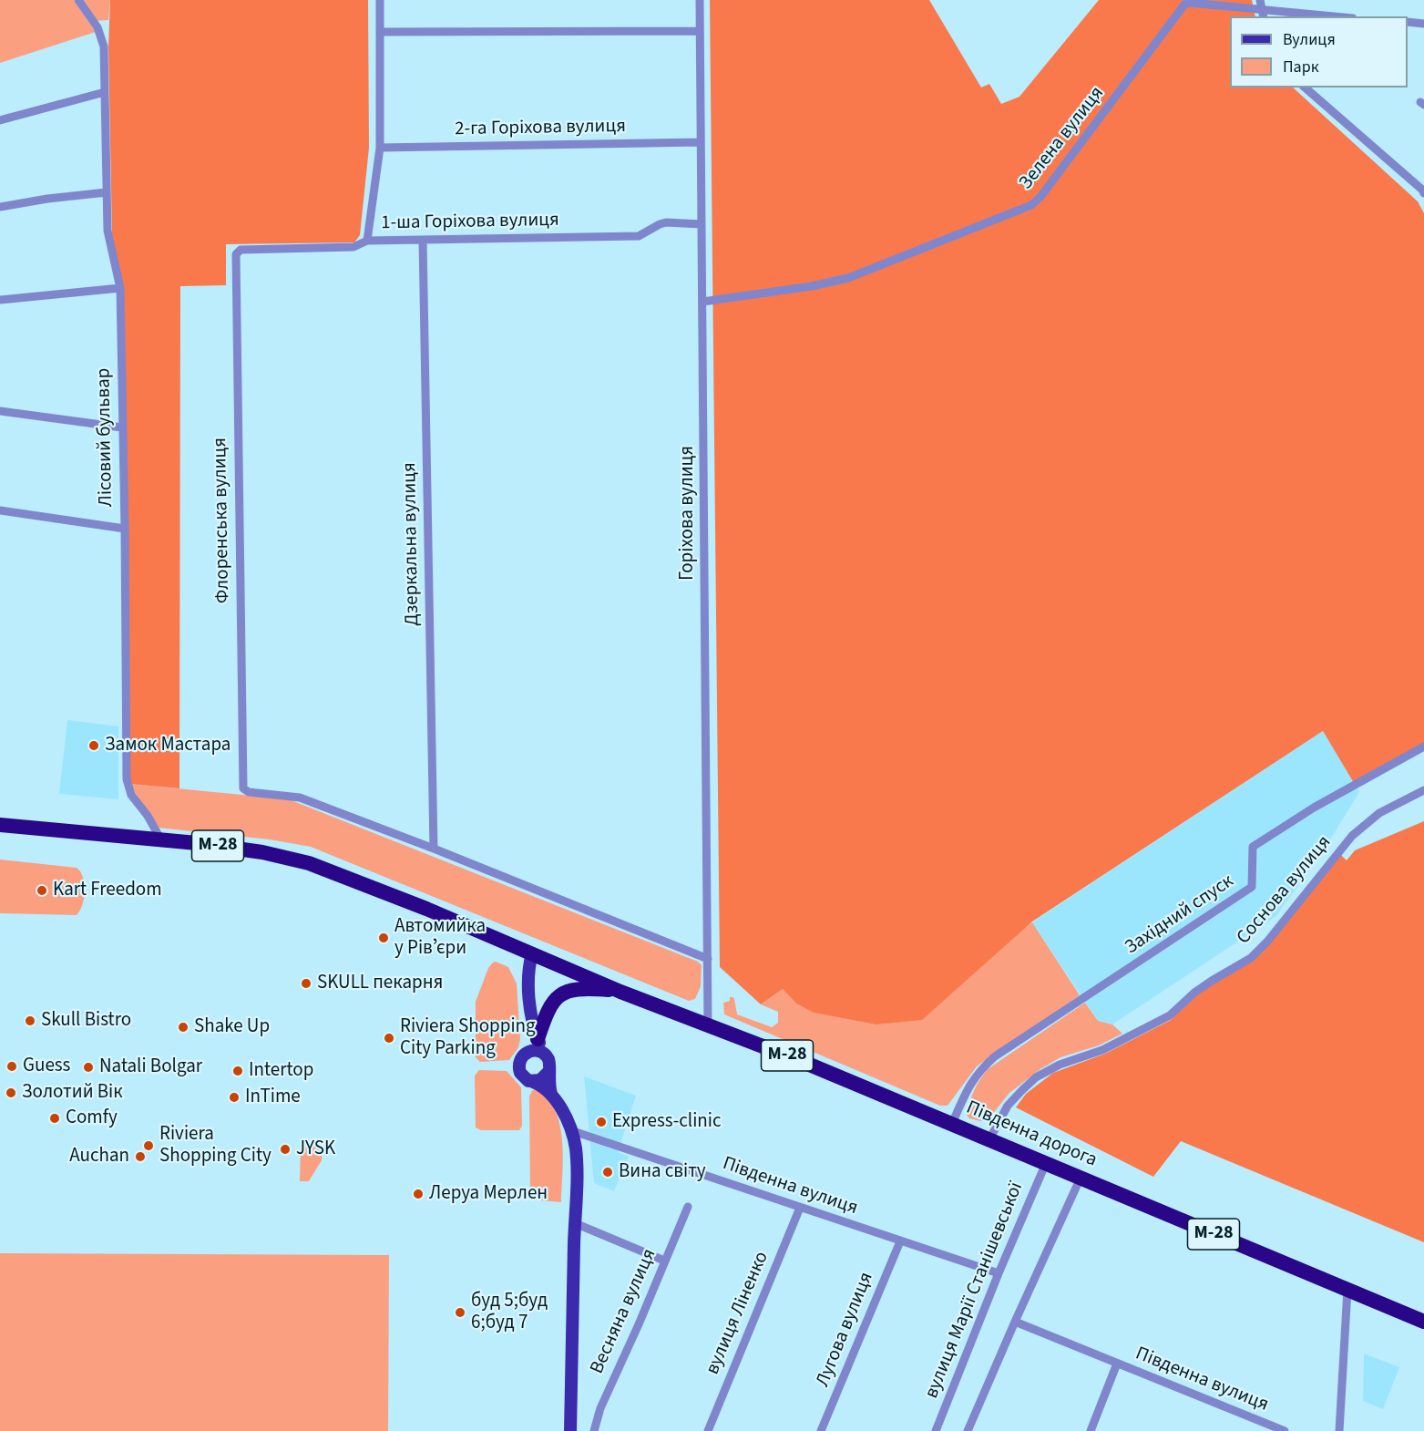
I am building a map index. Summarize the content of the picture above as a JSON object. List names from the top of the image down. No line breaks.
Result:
{"streets":{"highway":["М-28","Південна дорога"],"street":["2-га Горіхова вулиця","Зелена вулиця","1-ша Горіхова вулиця","Лісовий бульвар","Горіхова вулиця","Флоренська вулиця","Дзеркальна вулиця","Соснова вулиця","Західний спуск","Південна вулиця","вулиця Марії Станішевської","Весняна вулиця","вулиця Ліненко","Лугова вулиця"]},"crossings":[["2-га Горіхова вулиця","Горіхова вулиця"],["Зелена вулиця","Горіхова вулиця"],["1-ша Горіхова вулиця","Горіхова вулиця"],["1-ша Горіхова вулиця","Флоренська вулиця"],["1-ша Горіхова вулиця","Дзеркальна вулиця"],["Лісовий бульвар","М-28"],["Горіхова вулиця","Південна дорога"],["Флоренська вулиця","Дзеркальна вулиця"],["М-28","Південна дорога"],["Соснова вулиця","Південна дорога"],["Західний спуск","Південна дорога"],["Південна дорога","вулиця Марії Станішевської"],["Південна вулиця","вулиця Марії Станішевської"],["Південна вулиця","вулиця Ліненко"],["Південна вулиця","Лугова вулиця"]],"places":["Замок Мастара","Kart Freedom","Автомийка у Рівʼєри","SKULL пекарня","Skull Bistro","Shake Up","Riviera Shopping City Parking","Guess","Natali Bolgar","Intertop","Золотий Вік","InTime","Comfy","Express-clinic","Riviera Shopping City","JYSK","Auchan","Вина світу","Леруа Мерлен","буд 5;буд 6;буд 7"],"legend":["Вулиця","Парк"]}
